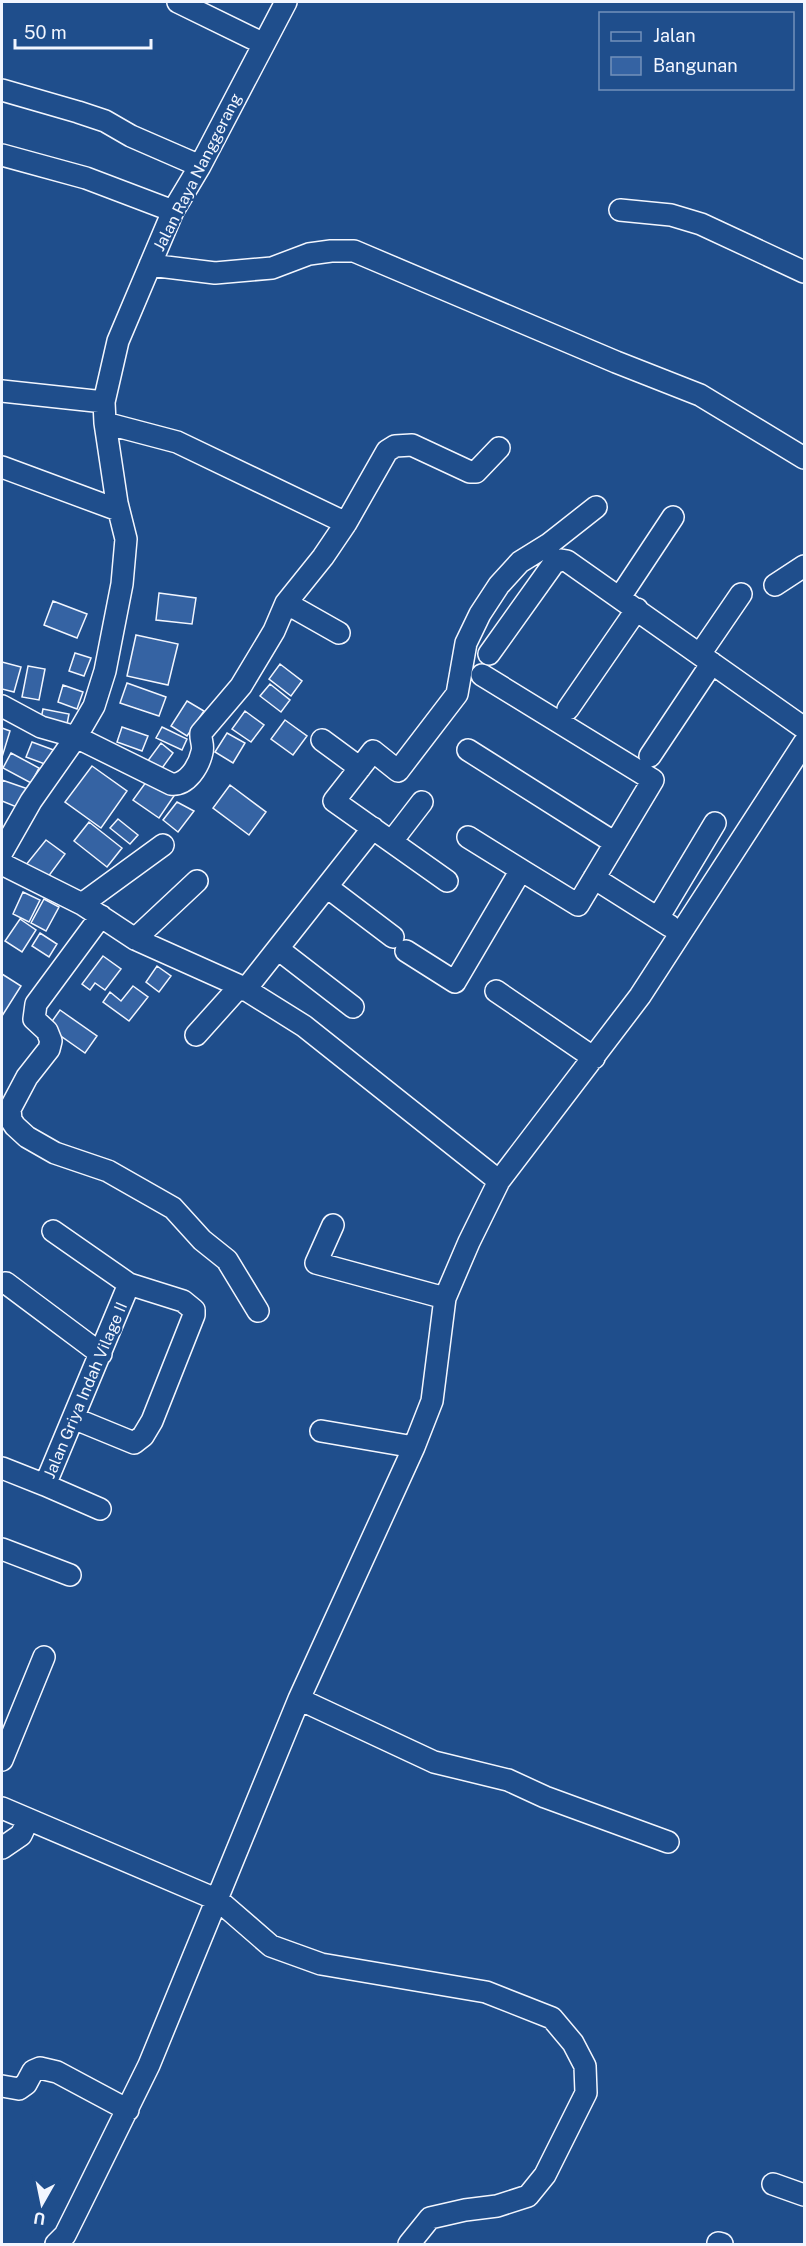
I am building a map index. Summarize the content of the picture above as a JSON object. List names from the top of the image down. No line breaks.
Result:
{"streets":{"street":["Jalan Raya Nanggerang","Jalan Griya Indah Vilage II"]},"legend":["Jalan","Bangunan"],"scale_bar":"50 m","north":"bottom"}
